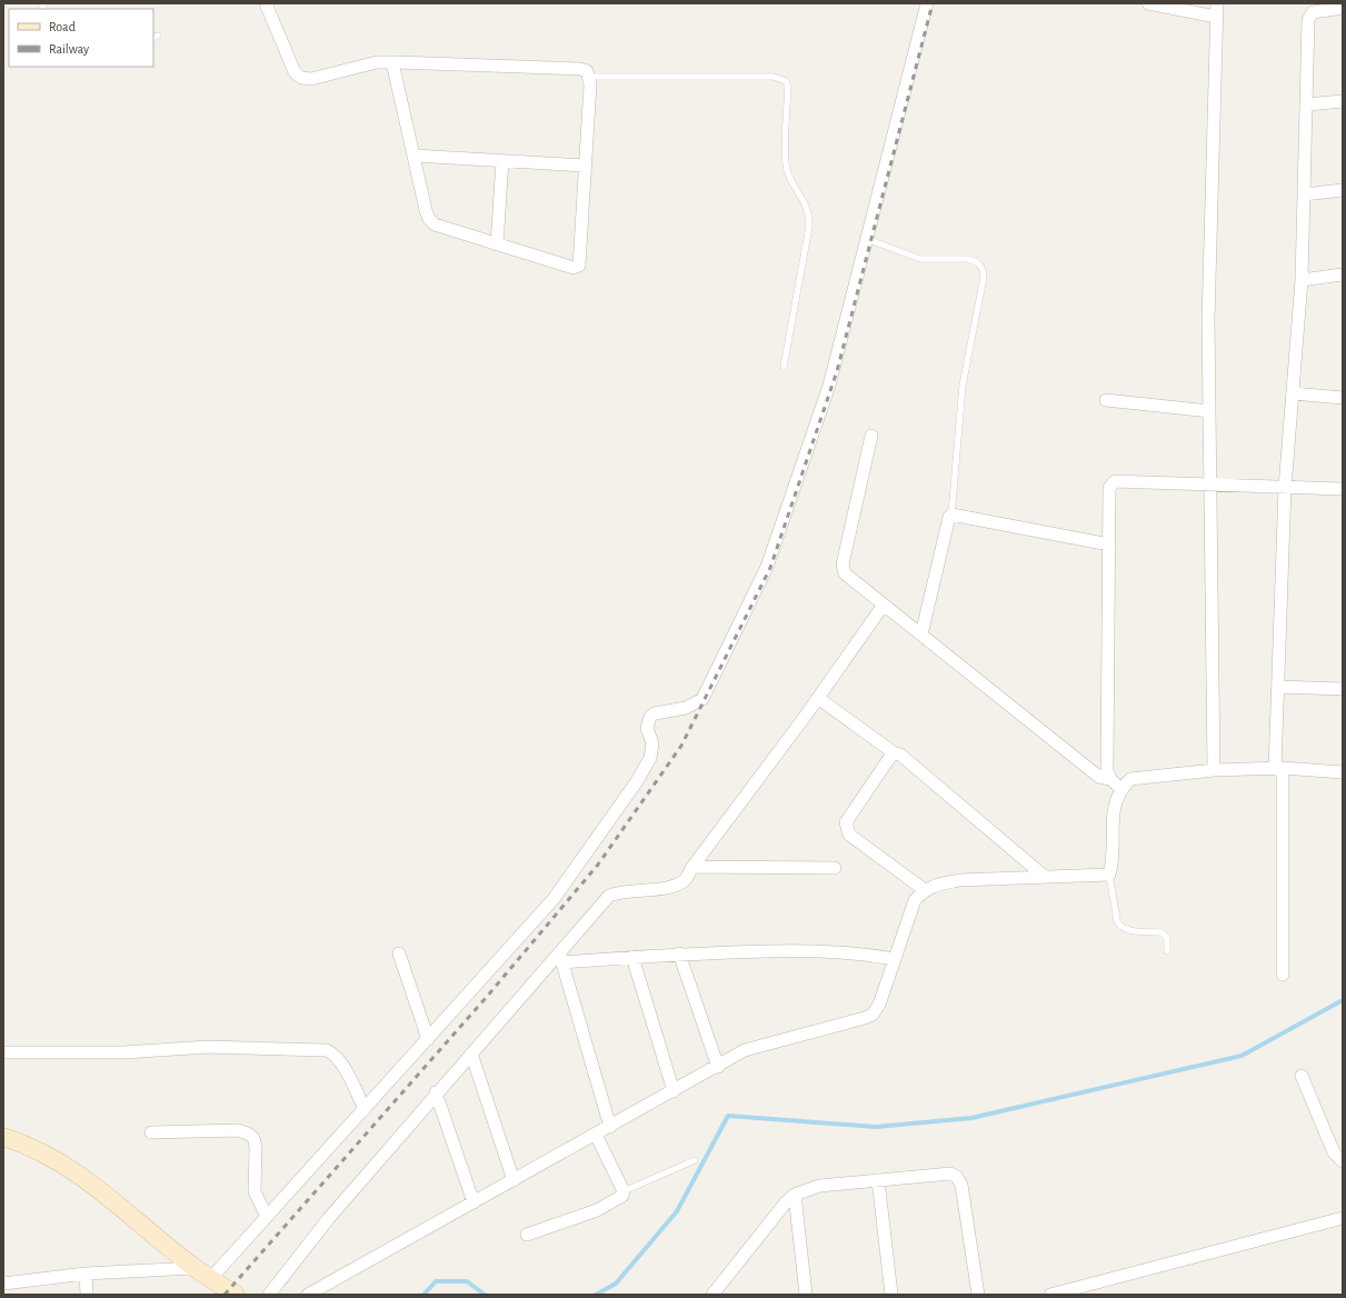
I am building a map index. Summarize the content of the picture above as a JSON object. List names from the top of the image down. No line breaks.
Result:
{"legend":["Road","Railway"]}
